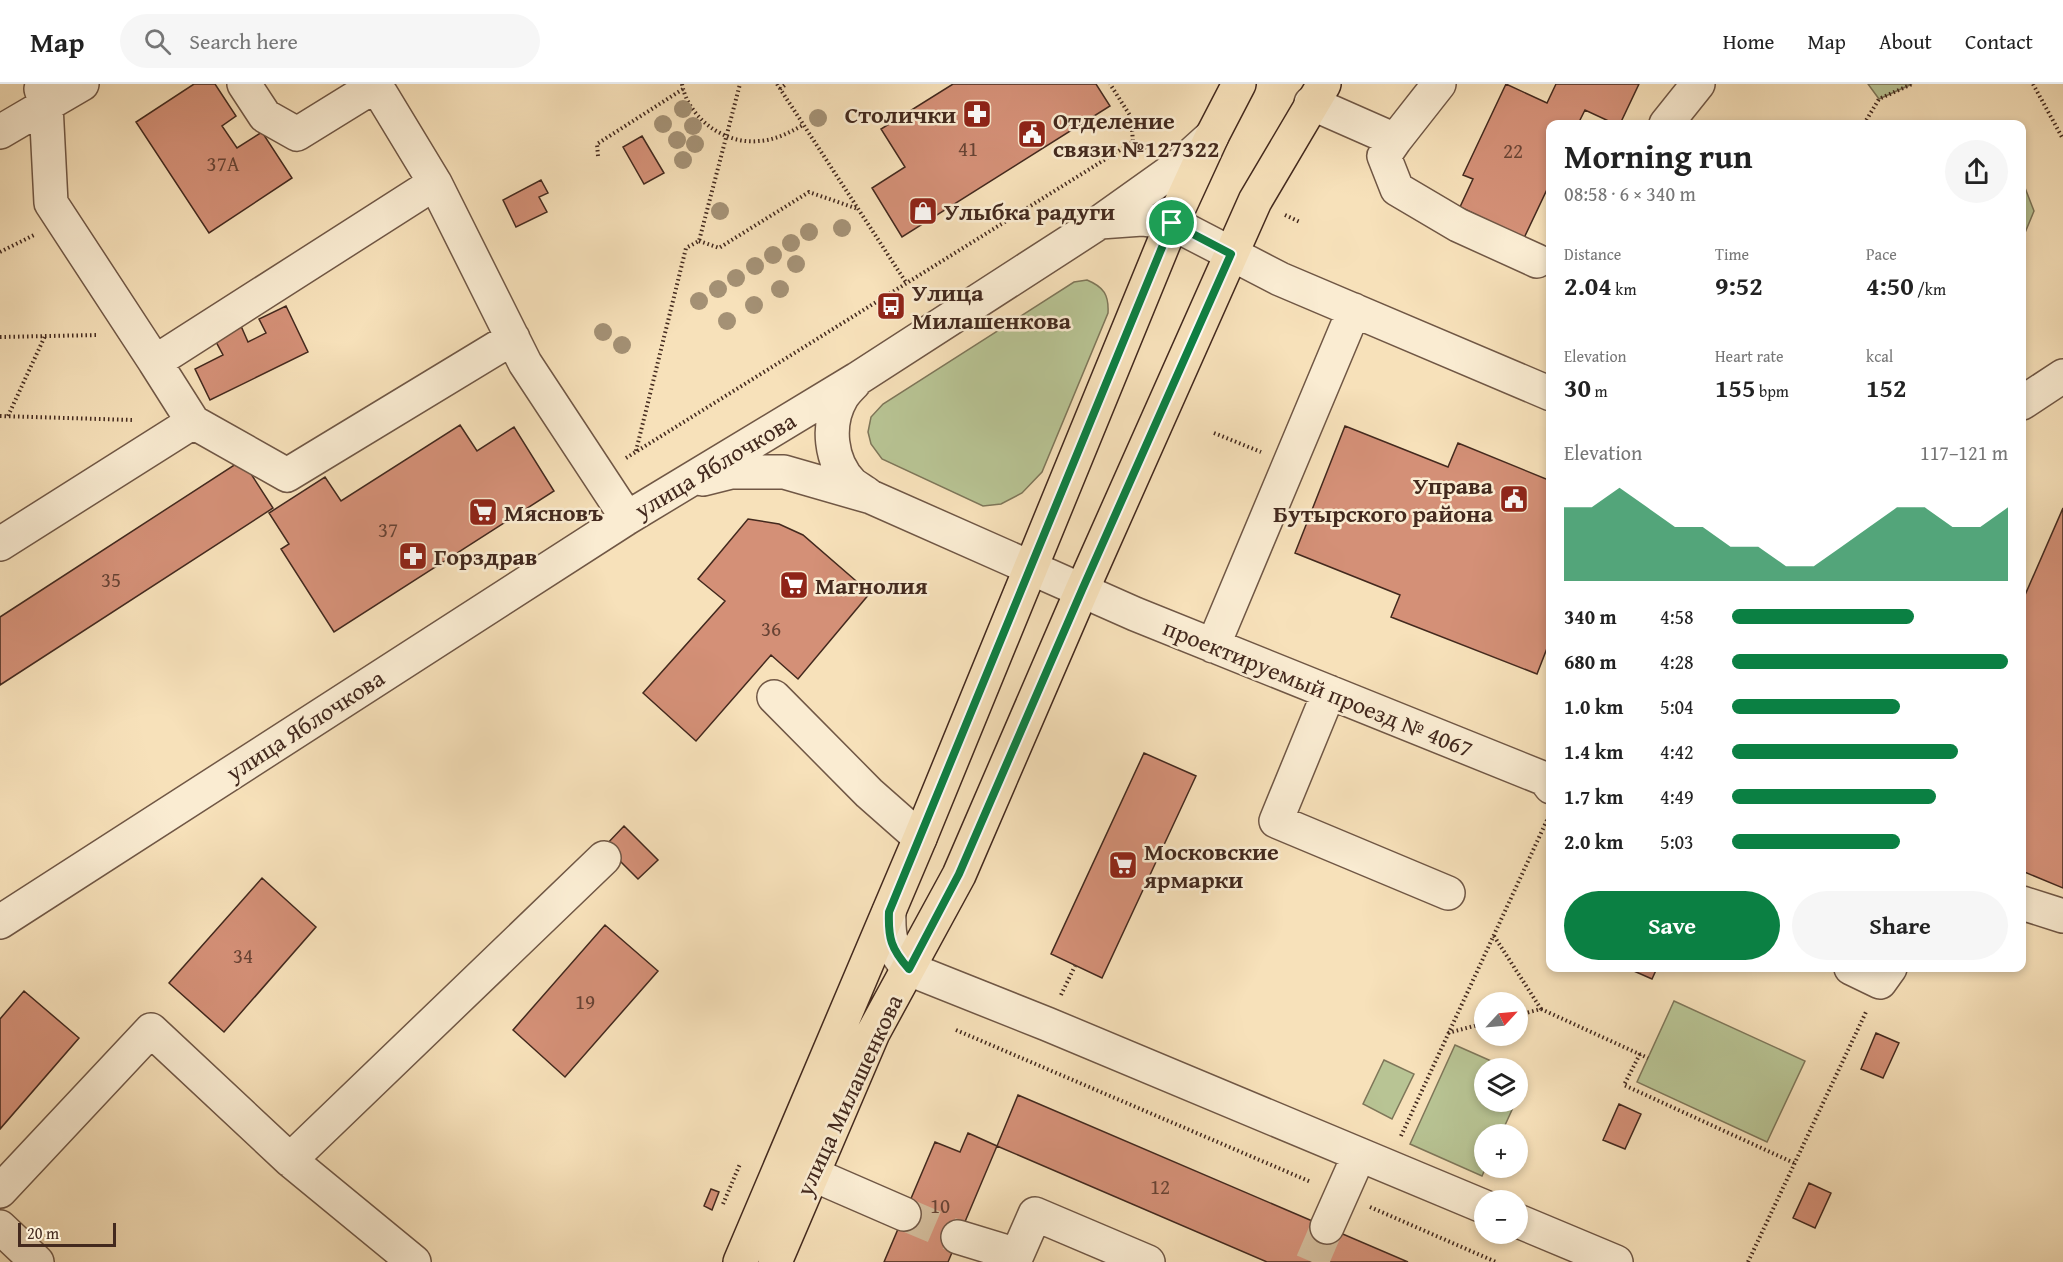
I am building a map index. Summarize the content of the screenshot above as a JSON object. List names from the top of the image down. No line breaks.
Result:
{"streets":{"main road":["улица Милашенкова"],"street":["улица Яблочкова","проектируемый проезд № 4067"]},"crossings":[["улица Яблочкова","улица Милашенкова"],["проектируемый проезд № 4067","улица Милашенкова"]],"places":{"pharmacy":["Столички","Горздрав"],"public building":["Отделение связи №127322","Управа Бутырского района"],"shop":["Улыбка радуги"],"bus stop":["Улица Милашенкова"],"supermarket":["Мясновъ","Магнолия","Московские ярмарки"]},"house_numbers":["41","22","37А","37","35","36","34","19","12","10"],"scale_bar":"20 m","north":"top right","page":{"header":"Map","search":"Search here","nav":["Home","Map","About","Contact"],"heading":["Morning run","08:58 · 6 × 340 m"],"stats":[["Distance","2.04 km"],["Time","9:52"],["Pace","4:50 /km"],["Elevation","30 m"],["Heart rate","155 bpm"],["kcal","152"]],"chart":["Elevation","117–121 m"],"list":[{"name":"340 m","note":"4:58"},{"name":"680 m","note":"4:28"},{"name":"1.0 km","note":"5:04"},{"name":"1.4 km","note":"4:42"},{"name":"1.7 km","note":"4:49"},{"name":"2.0 km","note":"5:03"}],"buttons":["Save","Share"],"map_buttons":["+","−"],"scale":"20 m"}}
